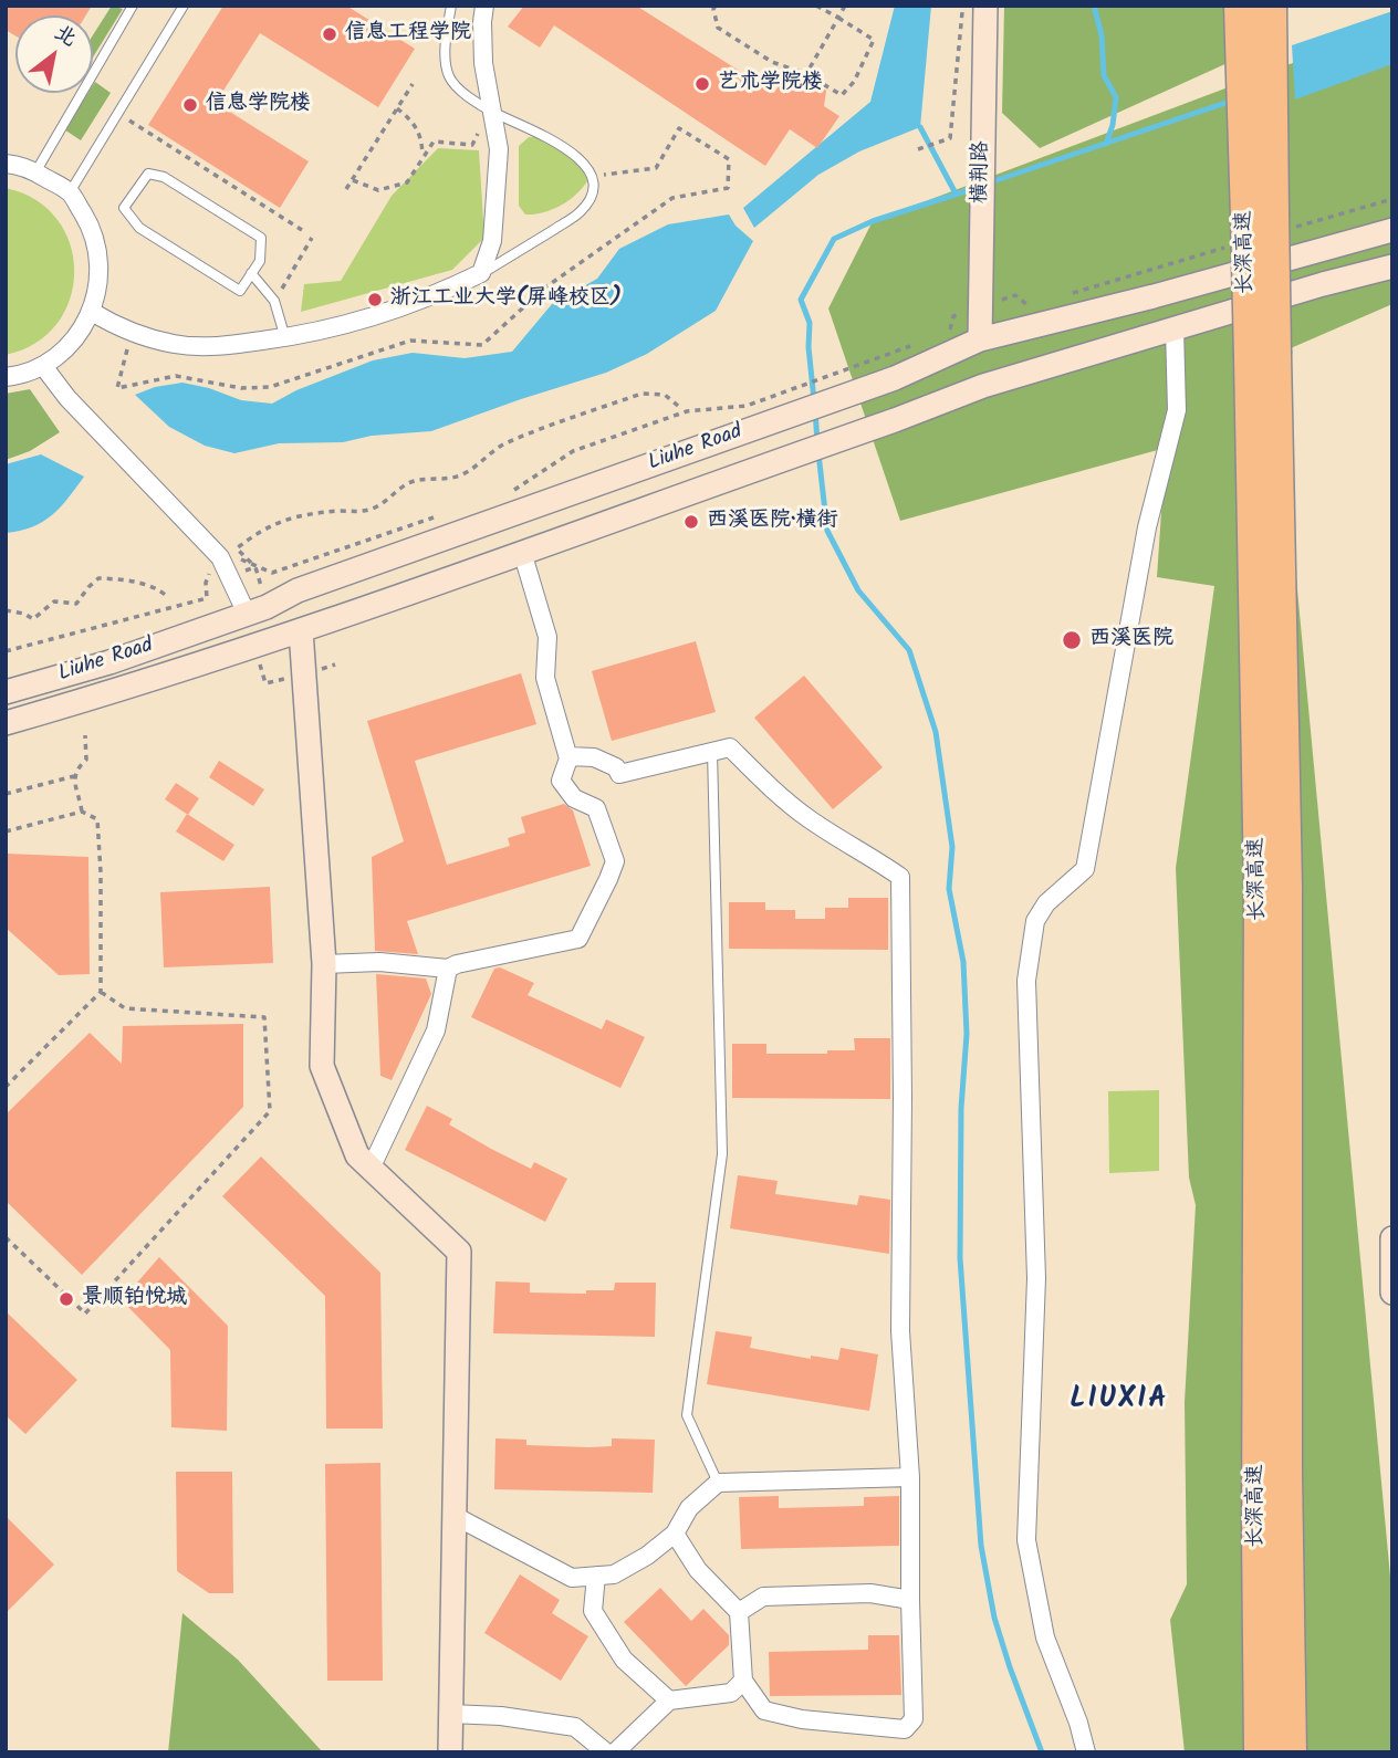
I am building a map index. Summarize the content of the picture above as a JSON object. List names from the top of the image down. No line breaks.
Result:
{"streets":{"highway":["长深高速"],"main road":["横荆路","Liuhe Road"]},"crossings":[["横荆路","Liuhe Road"]],"districts":["LIUXIA"],"places":["信息工程学院","艺术学院楼","信息学院楼","浙江工业大学(屏峰校区)","西溪医院·横街","西溪医院","景顺铂悦城"],"north":"top right"}
